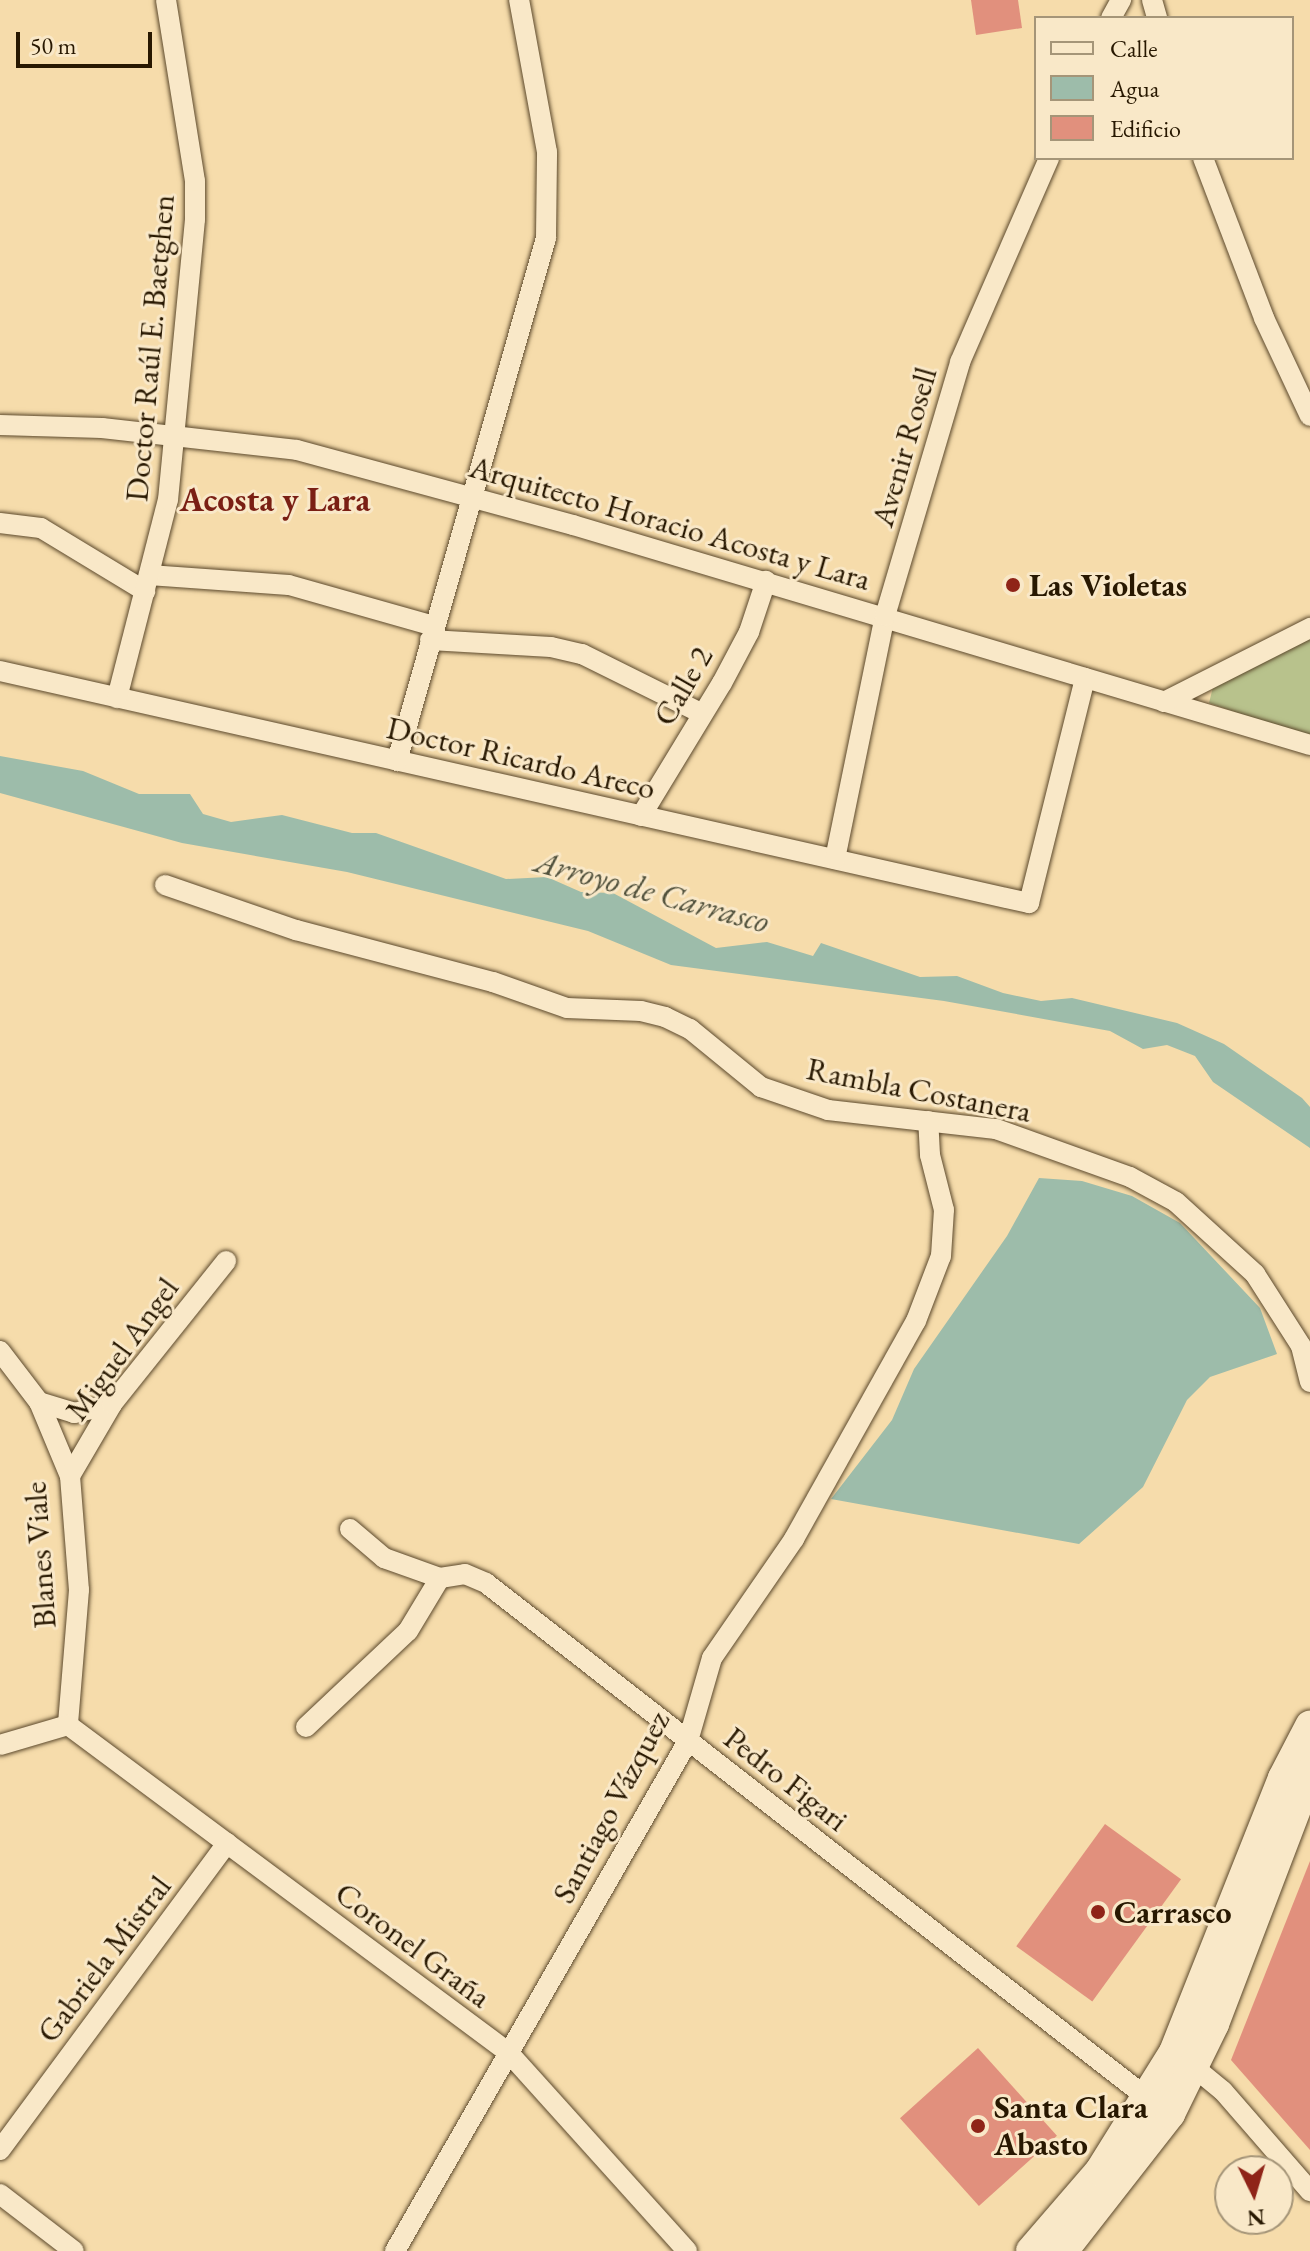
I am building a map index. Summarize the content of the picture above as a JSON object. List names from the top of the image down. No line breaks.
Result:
{"streets":{"street":["Doctor Raúl E. Baetghen","Avenir Rosell","Arquitecto Horacio Acosta y Lara","Calle 2","Doctor Ricardo Areco","Rambla Costanera","Miguel Angel","Blanes Viale","Pedro Figari","Santiago Vázquez","Coronel Graña","Gabriela Mistral"]},"crossings":[["Doctor Raúl E. Baetghen","Arquitecto Horacio Acosta y Lara"],["Doctor Raúl E. Baetghen","Doctor Ricardo Areco"],["Avenir Rosell","Arquitecto Horacio Acosta y Lara"],["Avenir Rosell","Doctor Ricardo Areco"],["Arquitecto Horacio Acosta y Lara","Calle 2"],["Arquitecto Horacio Acosta y Lara","Doctor Ricardo Areco"],["Calle 2","Doctor Ricardo Areco"],["Rambla Costanera","Santiago Vázquez"],["Miguel Angel","Blanes Viale"],["Blanes Viale","Coronel Graña"],["Pedro Figari","Santiago Vázquez"],["Santiago Vázquez","Coronel Graña"],["Coronel Graña","Gabriela Mistral"]],"districts":["Acosta y Lara"],"water":["Arroyo de Carrasco"],"places":["Las Violetas","Carrasco","Santa Clara Abasto"],"legend":["Calle","Agua","Edificio"],"scale_bar":"50 m","north":"bottom"}
